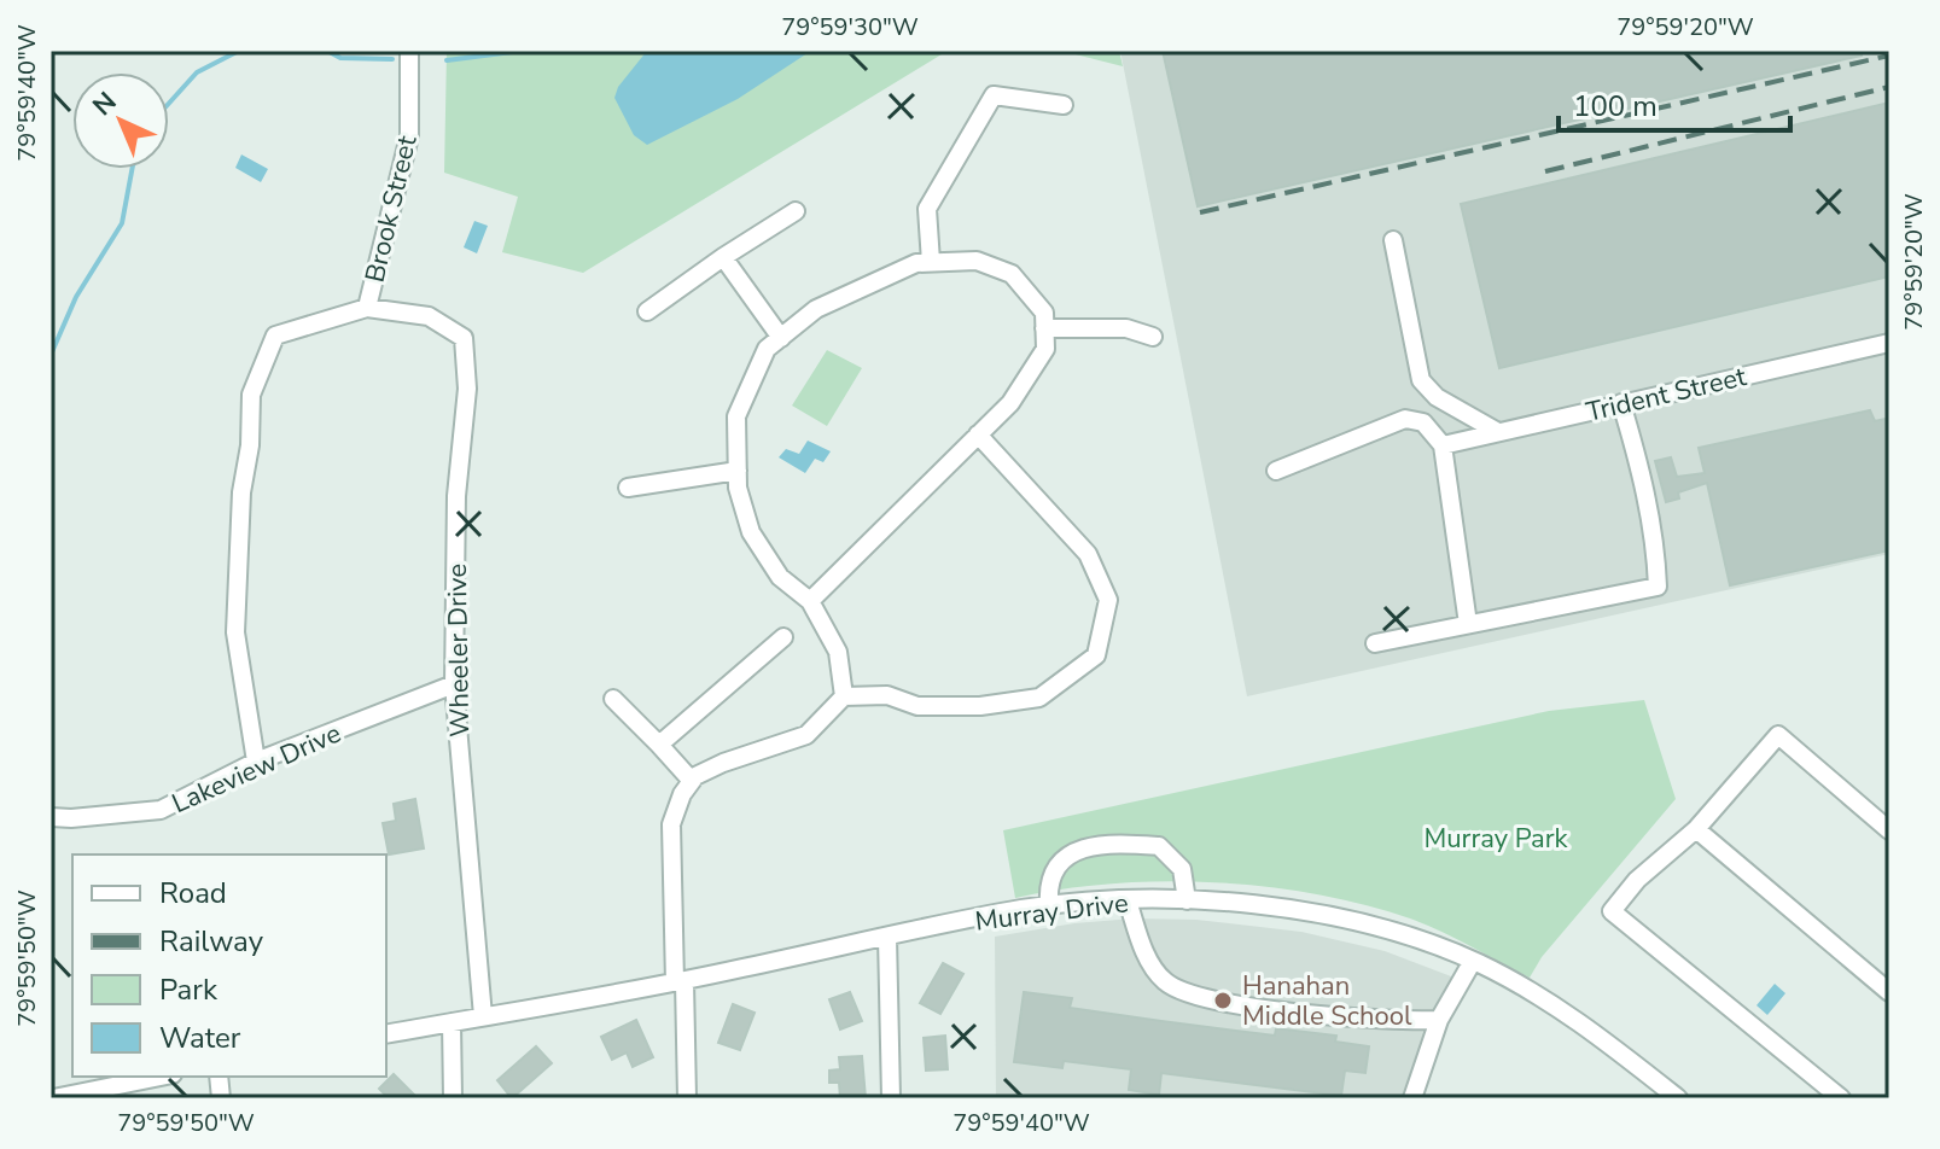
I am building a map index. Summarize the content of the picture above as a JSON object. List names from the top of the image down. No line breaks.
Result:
{"streets":{"street":["Brook Street","Trident Street","Wheeler Drive","Lakeview Drive","Murray Drive"]},"crossings":[["Brook Street","Wheeler Drive"],["Wheeler Drive","Lakeview Drive"],["Wheeler Drive","Murray Drive"]],"parks":["Murray Park"],"places":["Hanahan Middle School"],"legend":["Road","Railway","Park","Water"],"scale_bar":"100 m","north":"top left","coordinates":["79°59'30\"W","79°59'20\"W","79°59'40\"W","79°59'50\"W"]}
